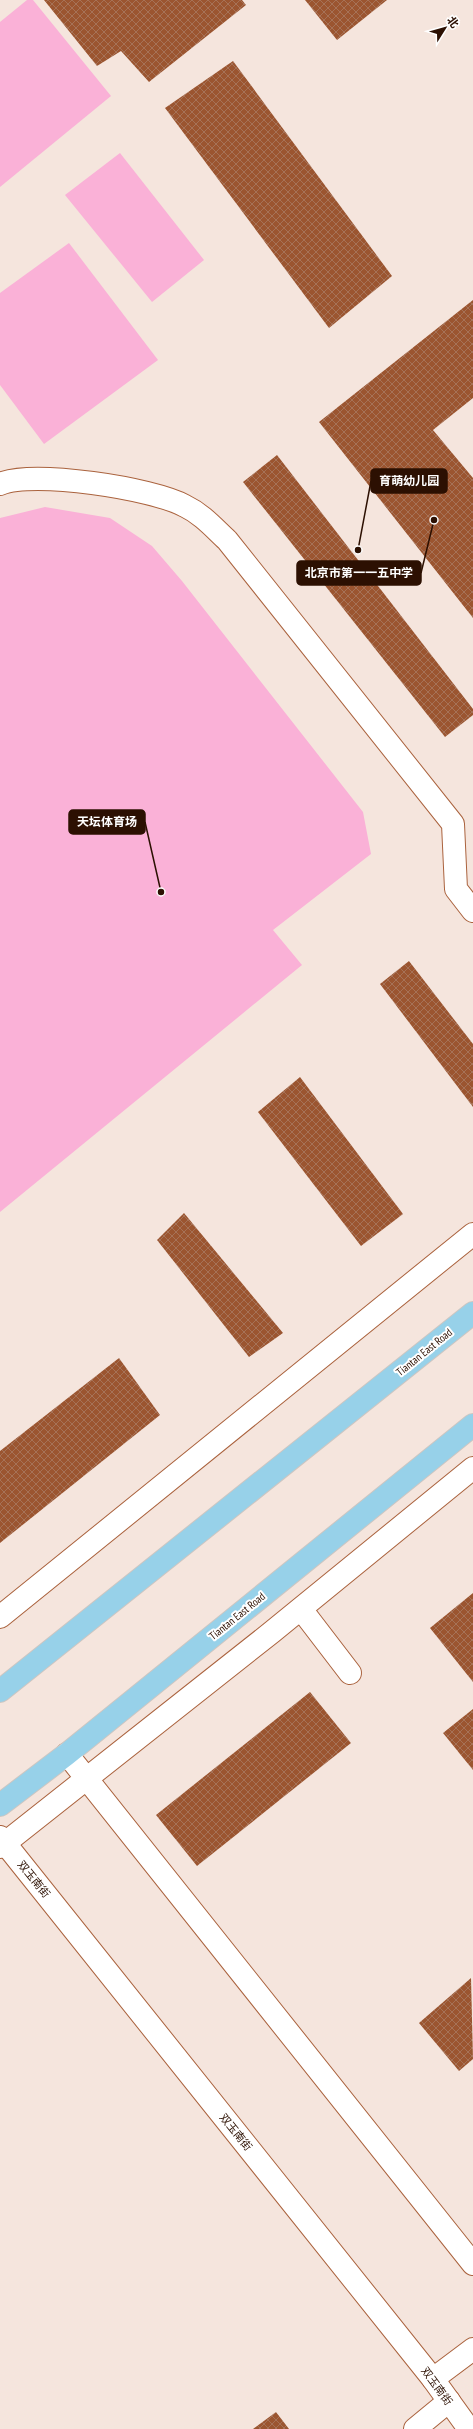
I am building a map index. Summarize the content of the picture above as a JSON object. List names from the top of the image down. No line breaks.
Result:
{"streets":{"main road":["Tiantan East Road"],"street":["双玉南街"]},"places":["北京市第一一五中学","育萌幼儿园","天坛体育场"],"north":"top right"}
